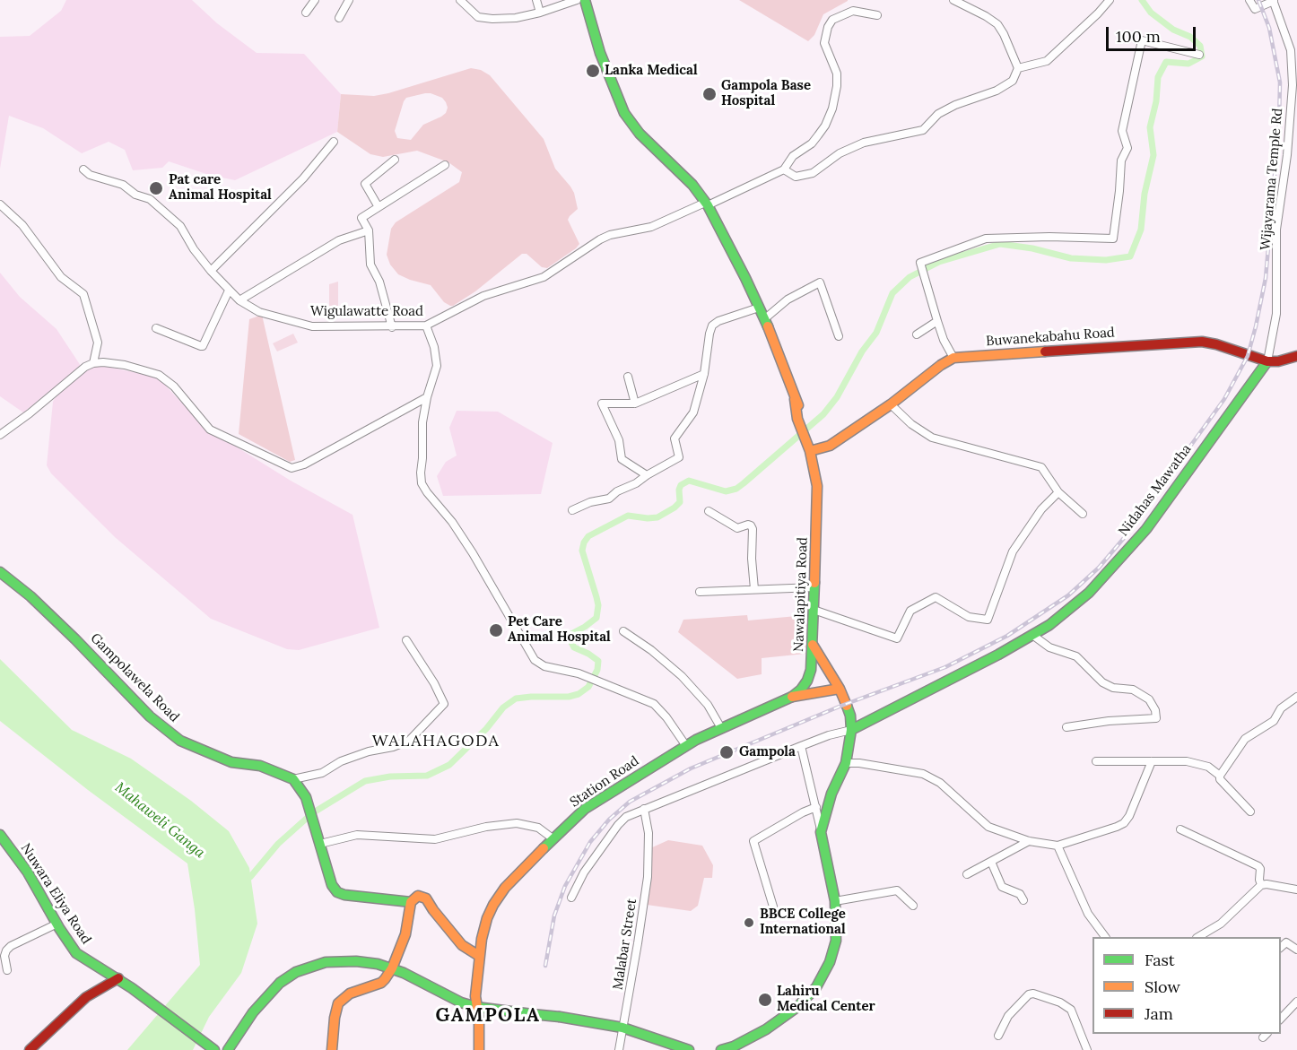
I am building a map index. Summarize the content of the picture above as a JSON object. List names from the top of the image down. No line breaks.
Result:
{"streets":{"main road":["Buwanekabahu Road","Nidahas Mawatha","Nawalapitiya Road","Gampolawela Road","Station Road","Nuwara Eliya Road"],"street":["Wijayarama Temple Rd","Wigulawatte Road","Malabar Street"]},"crossings":[["Wijayarama Temple Rd","Buwanekabahu Road"],["Wijayarama Temple Rd","Nidahas Mawatha"],["Wigulawatte Road","Nawalapitiya Road"],["Buwanekabahu Road","Nidahas Mawatha"],["Buwanekabahu Road","Nawalapitiya Road"],["Nawalapitiya Road","Station Road"]],"districts":["WALAHAGODA","GAMPOLA"],"water":["Mahaweli Ganga"],"places":["Lanka Medical","Gampola Base Hospital","Pat care Animal Hospital","Pet Care Animal Hospital","Gampola","BBCE College International","Lahiru Medical Center"],"legend":["Fast","Slow","Jam"],"scale_bar":"100 m"}
